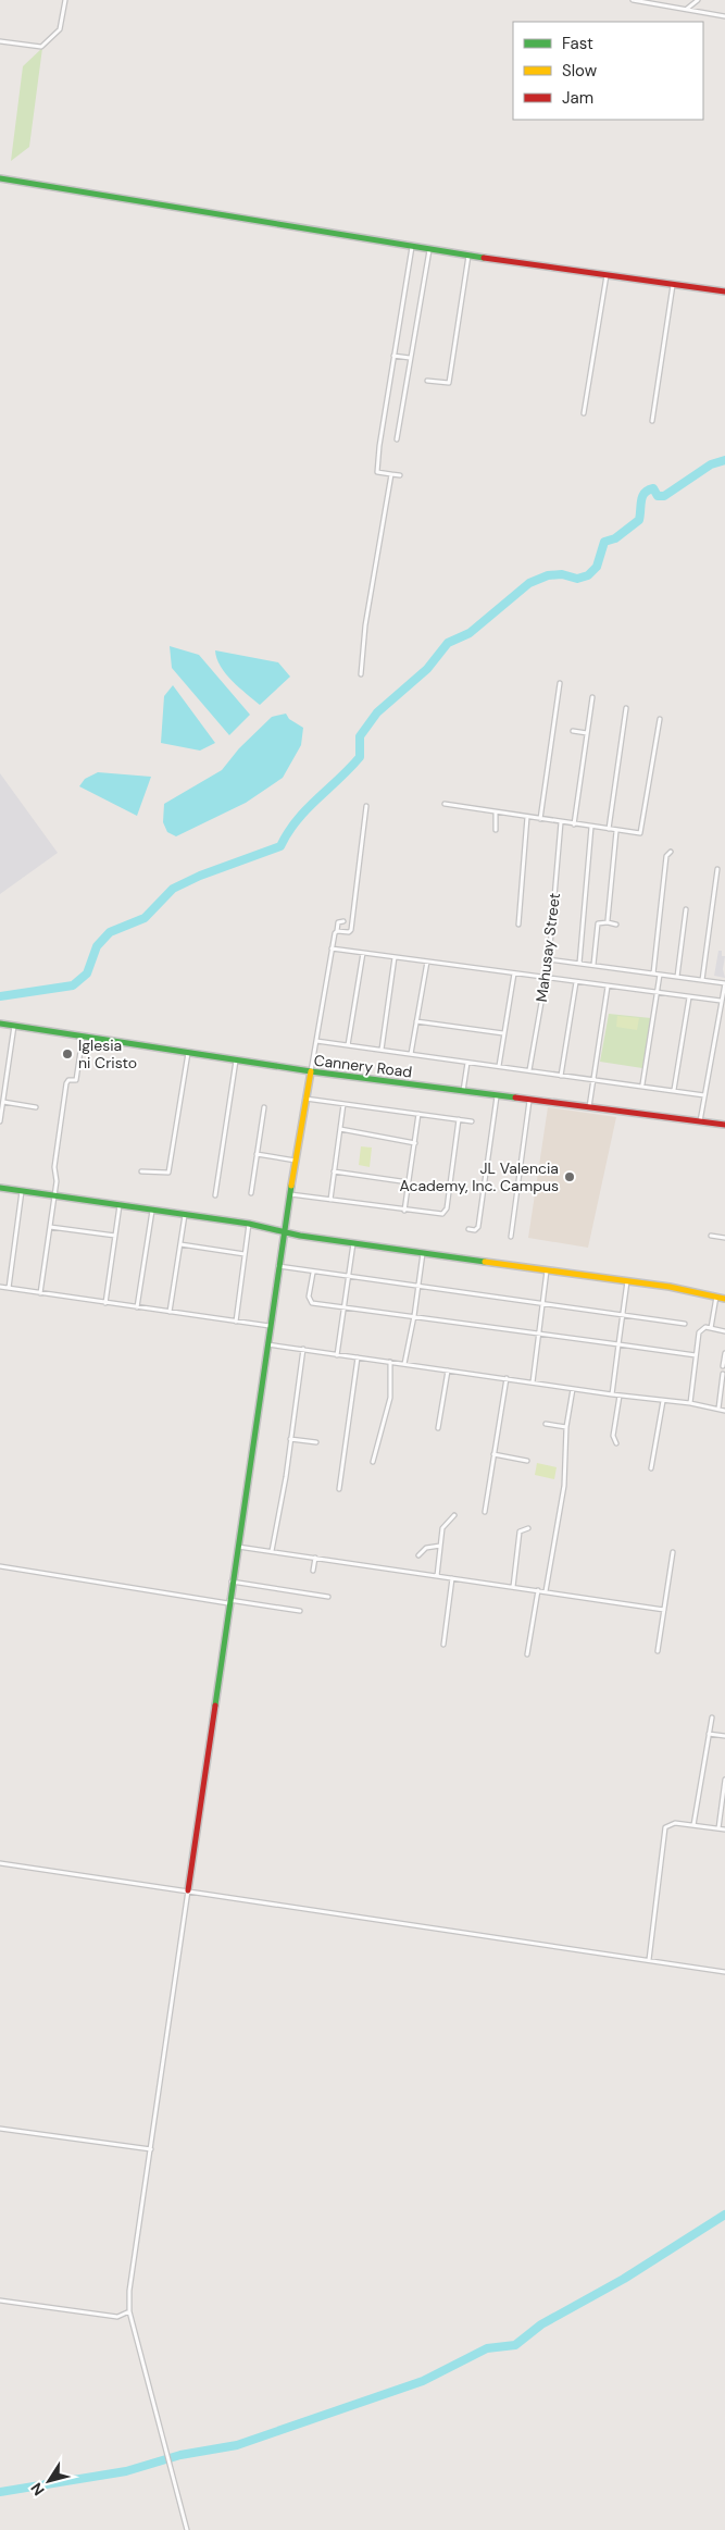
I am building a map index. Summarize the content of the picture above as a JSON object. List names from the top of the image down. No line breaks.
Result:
{"streets":{"street":["Mahusay Street","Cannery Road"]},"places":["Iglesia ni Cristo","JL Valencia Academy, Inc. Campus"],"legend":["Fast","Slow","Jam"],"north":"bottom left"}
